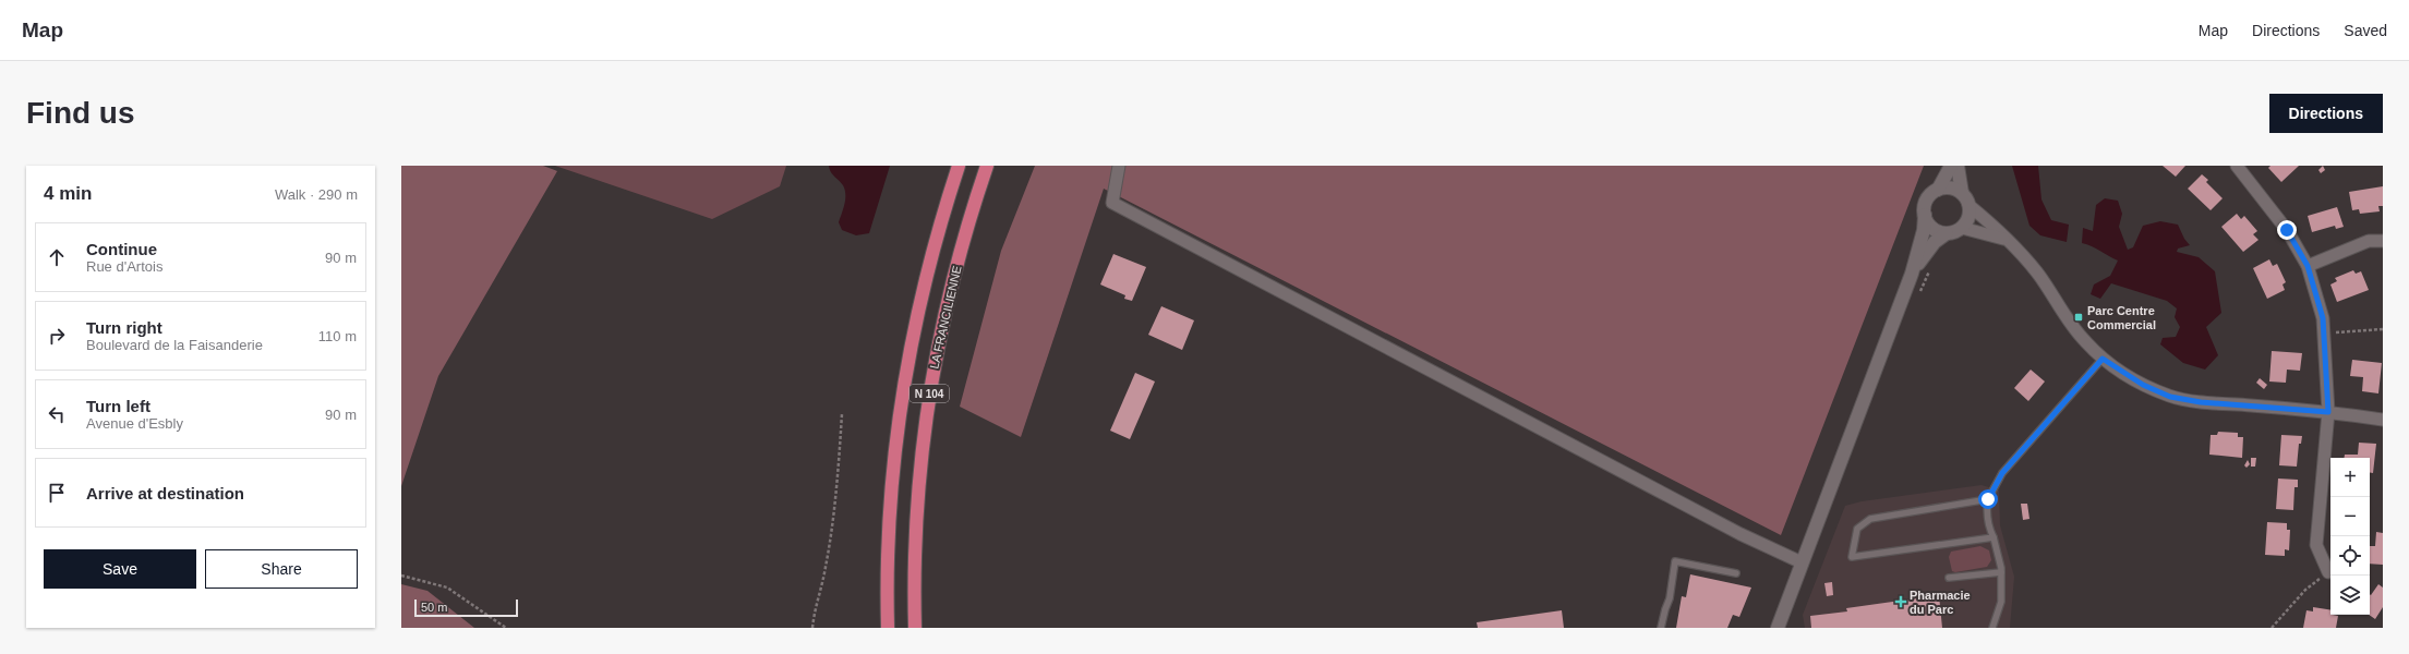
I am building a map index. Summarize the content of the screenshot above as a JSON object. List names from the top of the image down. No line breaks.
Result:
{"streets":{"highway":["LA FRANCILIENNE","N 104"]},"places":{"transit":["Parc Centre Commercial"],"health":["Pharmacie du Parc"]},"scale_bar":"50 m","page":{"header":"Map","nav":["Map","Directions","Saved"],"buttons":["Directions",["Save","Share"]],"title":"Find us","heading":["4 min","Walk · 290 m"],"list":[["Continue","Rue d'Artois","90 m"],["Turn right","Boulevard de la Faisanderie","110 m"],["Turn left","Avenue d'Esbly","90 m"],"Arrive at destination"],"map_buttons":["+","−"],"scale":"50 m"}}
